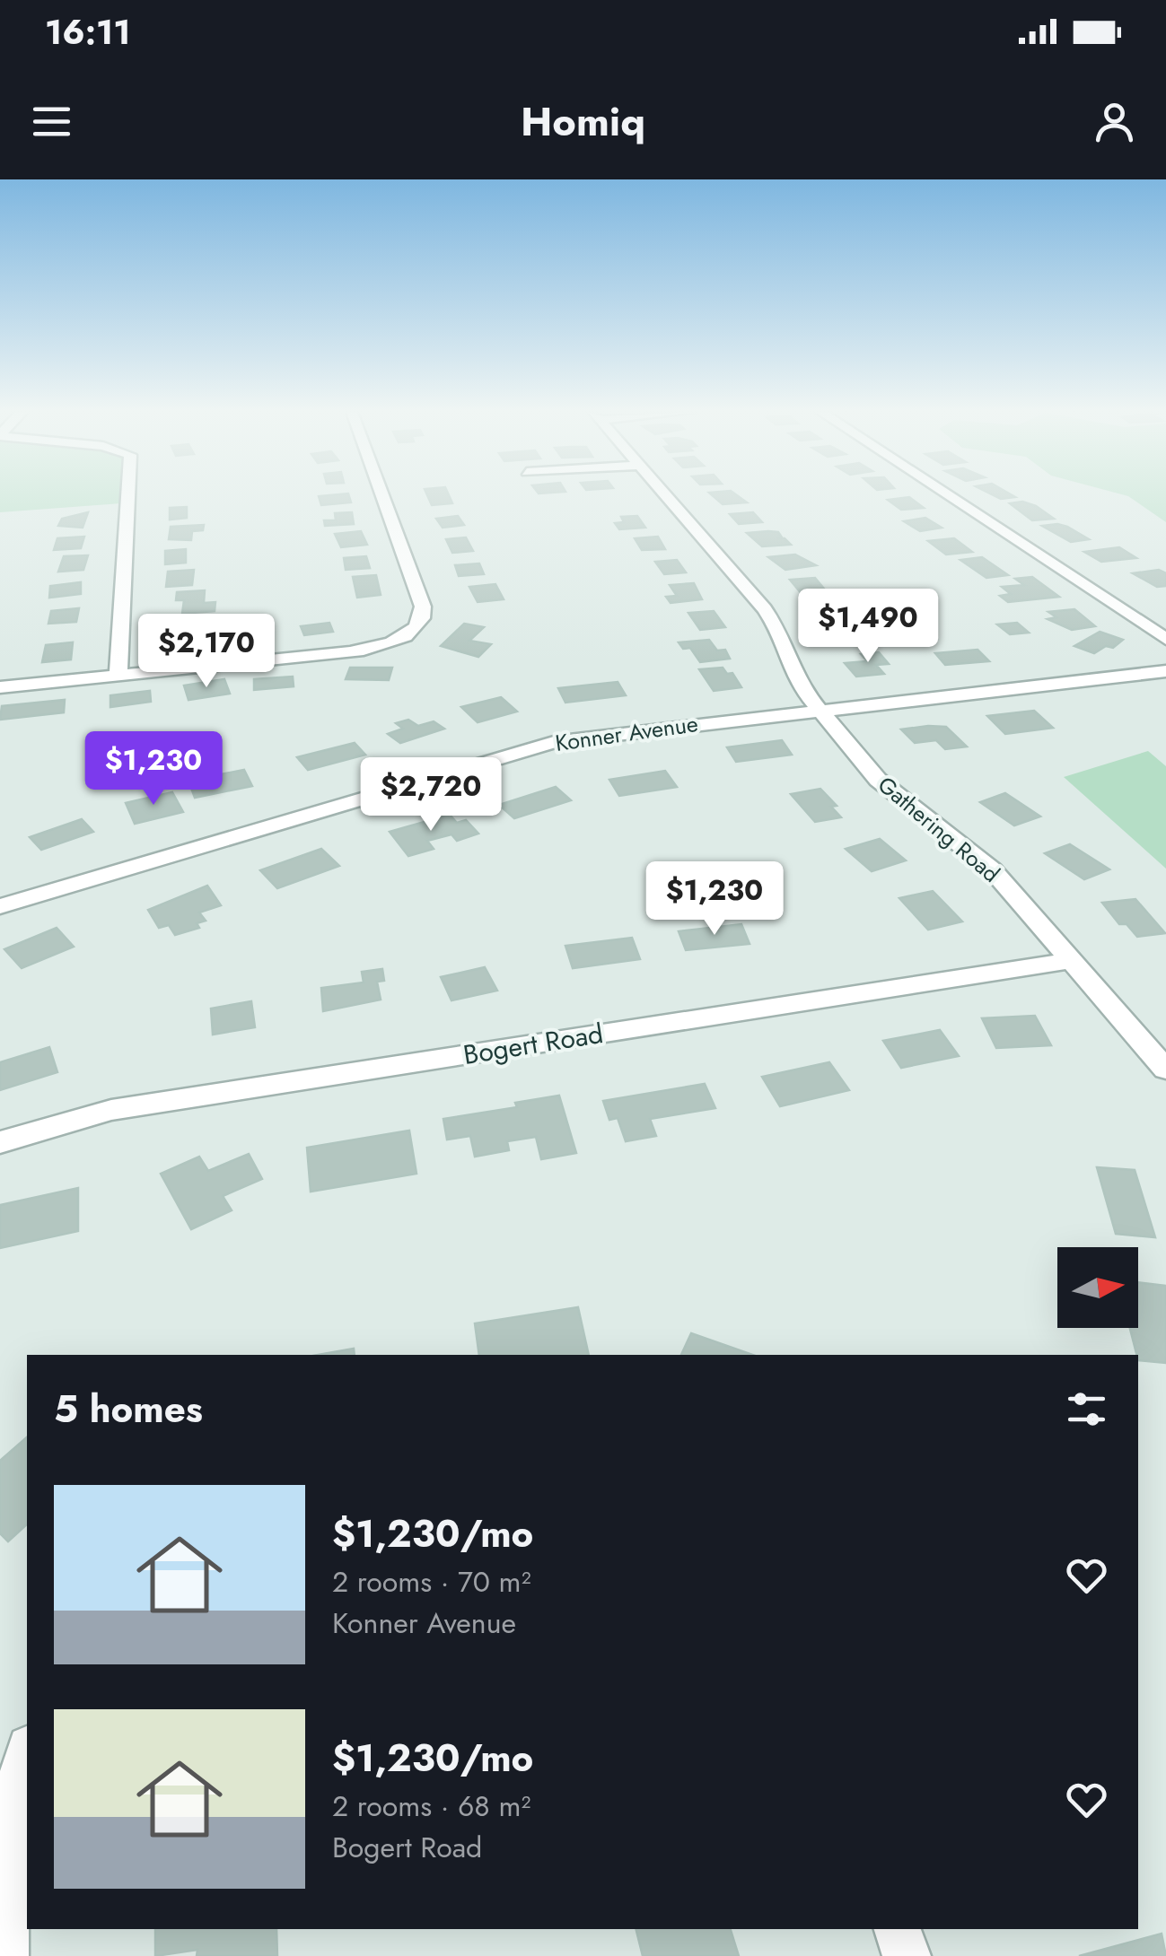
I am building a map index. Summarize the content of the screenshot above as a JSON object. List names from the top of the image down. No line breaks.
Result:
{"streets":{"street":["Konner Avenue","Gathering Road","Bogert Road"]},"crossings":[["Konner Avenue","Gathering Road"],["Gathering Road","Bogert Road"]],"north":"right","page":{"status":"16:11","header":"Homiq","price":["$1,490","$2,170","$1,230","$2,720","$1,230"],"heading":"5 homes","list":[{"name":"$1,230/mo","note":"2 rooms · 70 m² · Konner Avenue"},{"name":"$1,230/mo","note":"2 rooms · 68 m² · Bogert Road"}]}}
